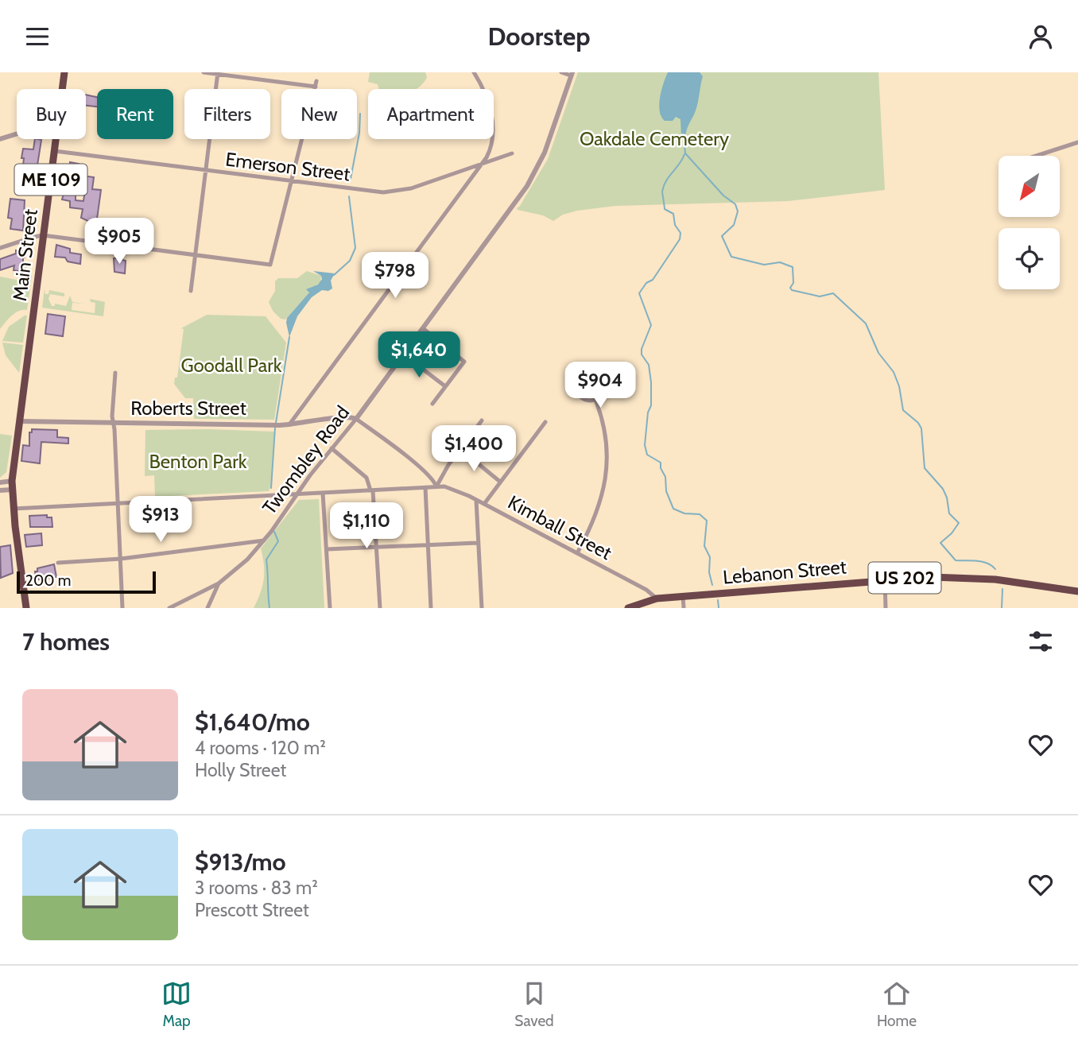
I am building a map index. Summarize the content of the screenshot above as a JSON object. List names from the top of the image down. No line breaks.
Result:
{"streets":{"highway":["ME 109","Main Street","Lebanon Street","US 202"],"street":["Emerson Street","Roberts Street","Twombley Road","Kimball Street"]},"crossings":[["Emerson Street","Main Street"],["Main Street","Roberts Street"],["Main Street","Kimball Street"],["Roberts Street","Twombley Road"],["Twombley Road","Kimball Street"],["Kimball Street","Lebanon Street"]],"parks":["Oakdale Cemetery","Goodall Park","Benton Park"],"scale_bar":"200 m","north":"bottom left","page":{"header":"Doorstep","chip":["Buy","Rent","Filters","New","Apartment"],"price":["$905","$798","$1,640","$904","$1,400","$913","$1,110"],"scale":"200 m","heading":"7 homes","list":[{"name":"$1,640/mo","note":"4 rooms · 120 m² · Holly Street"},{"name":"$913/mo","note":"3 rooms · 83 m² · Prescott Street"}],"tabs":["Map","Saved","Home"]}}
